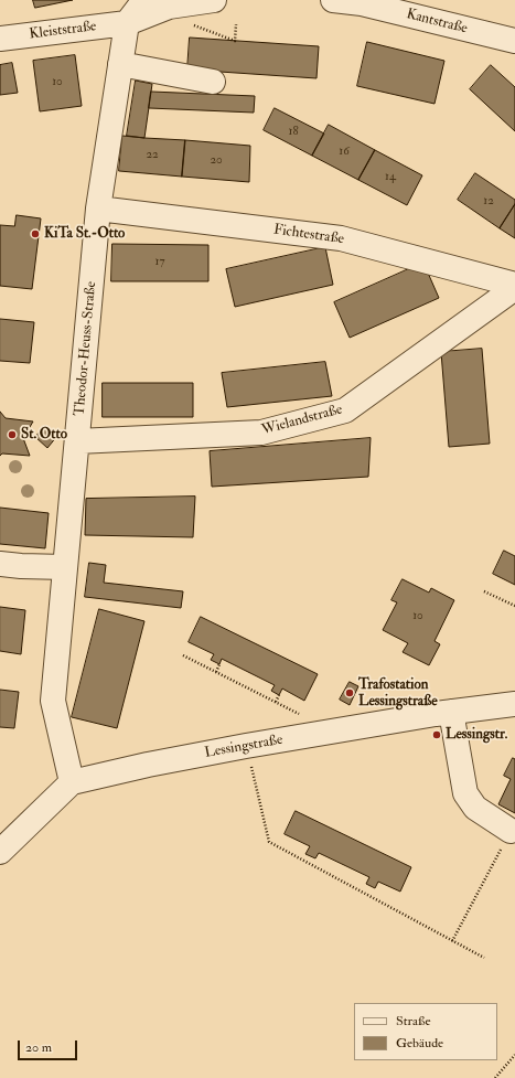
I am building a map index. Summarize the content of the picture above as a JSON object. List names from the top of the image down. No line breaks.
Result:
{"streets":{"street":["Kantstraße","Kleiststraße","Fichtestraße","Theodor-Heuss-Straße","Wielandstraße","Lessingstraße"]},"crossings":[["Kleiststraße","Theodor-Heuss-Straße"],["Fichtestraße","Theodor-Heuss-Straße"],["Theodor-Heuss-Straße","Wielandstraße"],["Theodor-Heuss-Straße","Lessingstraße"]],"places":["KiTa St.-Otto","St. Otto","Trafostation Lessingstraße","Lessingstr."],"house_numbers":["10","18","16","22","20","14","12","17","10"],"legend":["Straße","Gebäude"],"scale_bar":"20 m"}
